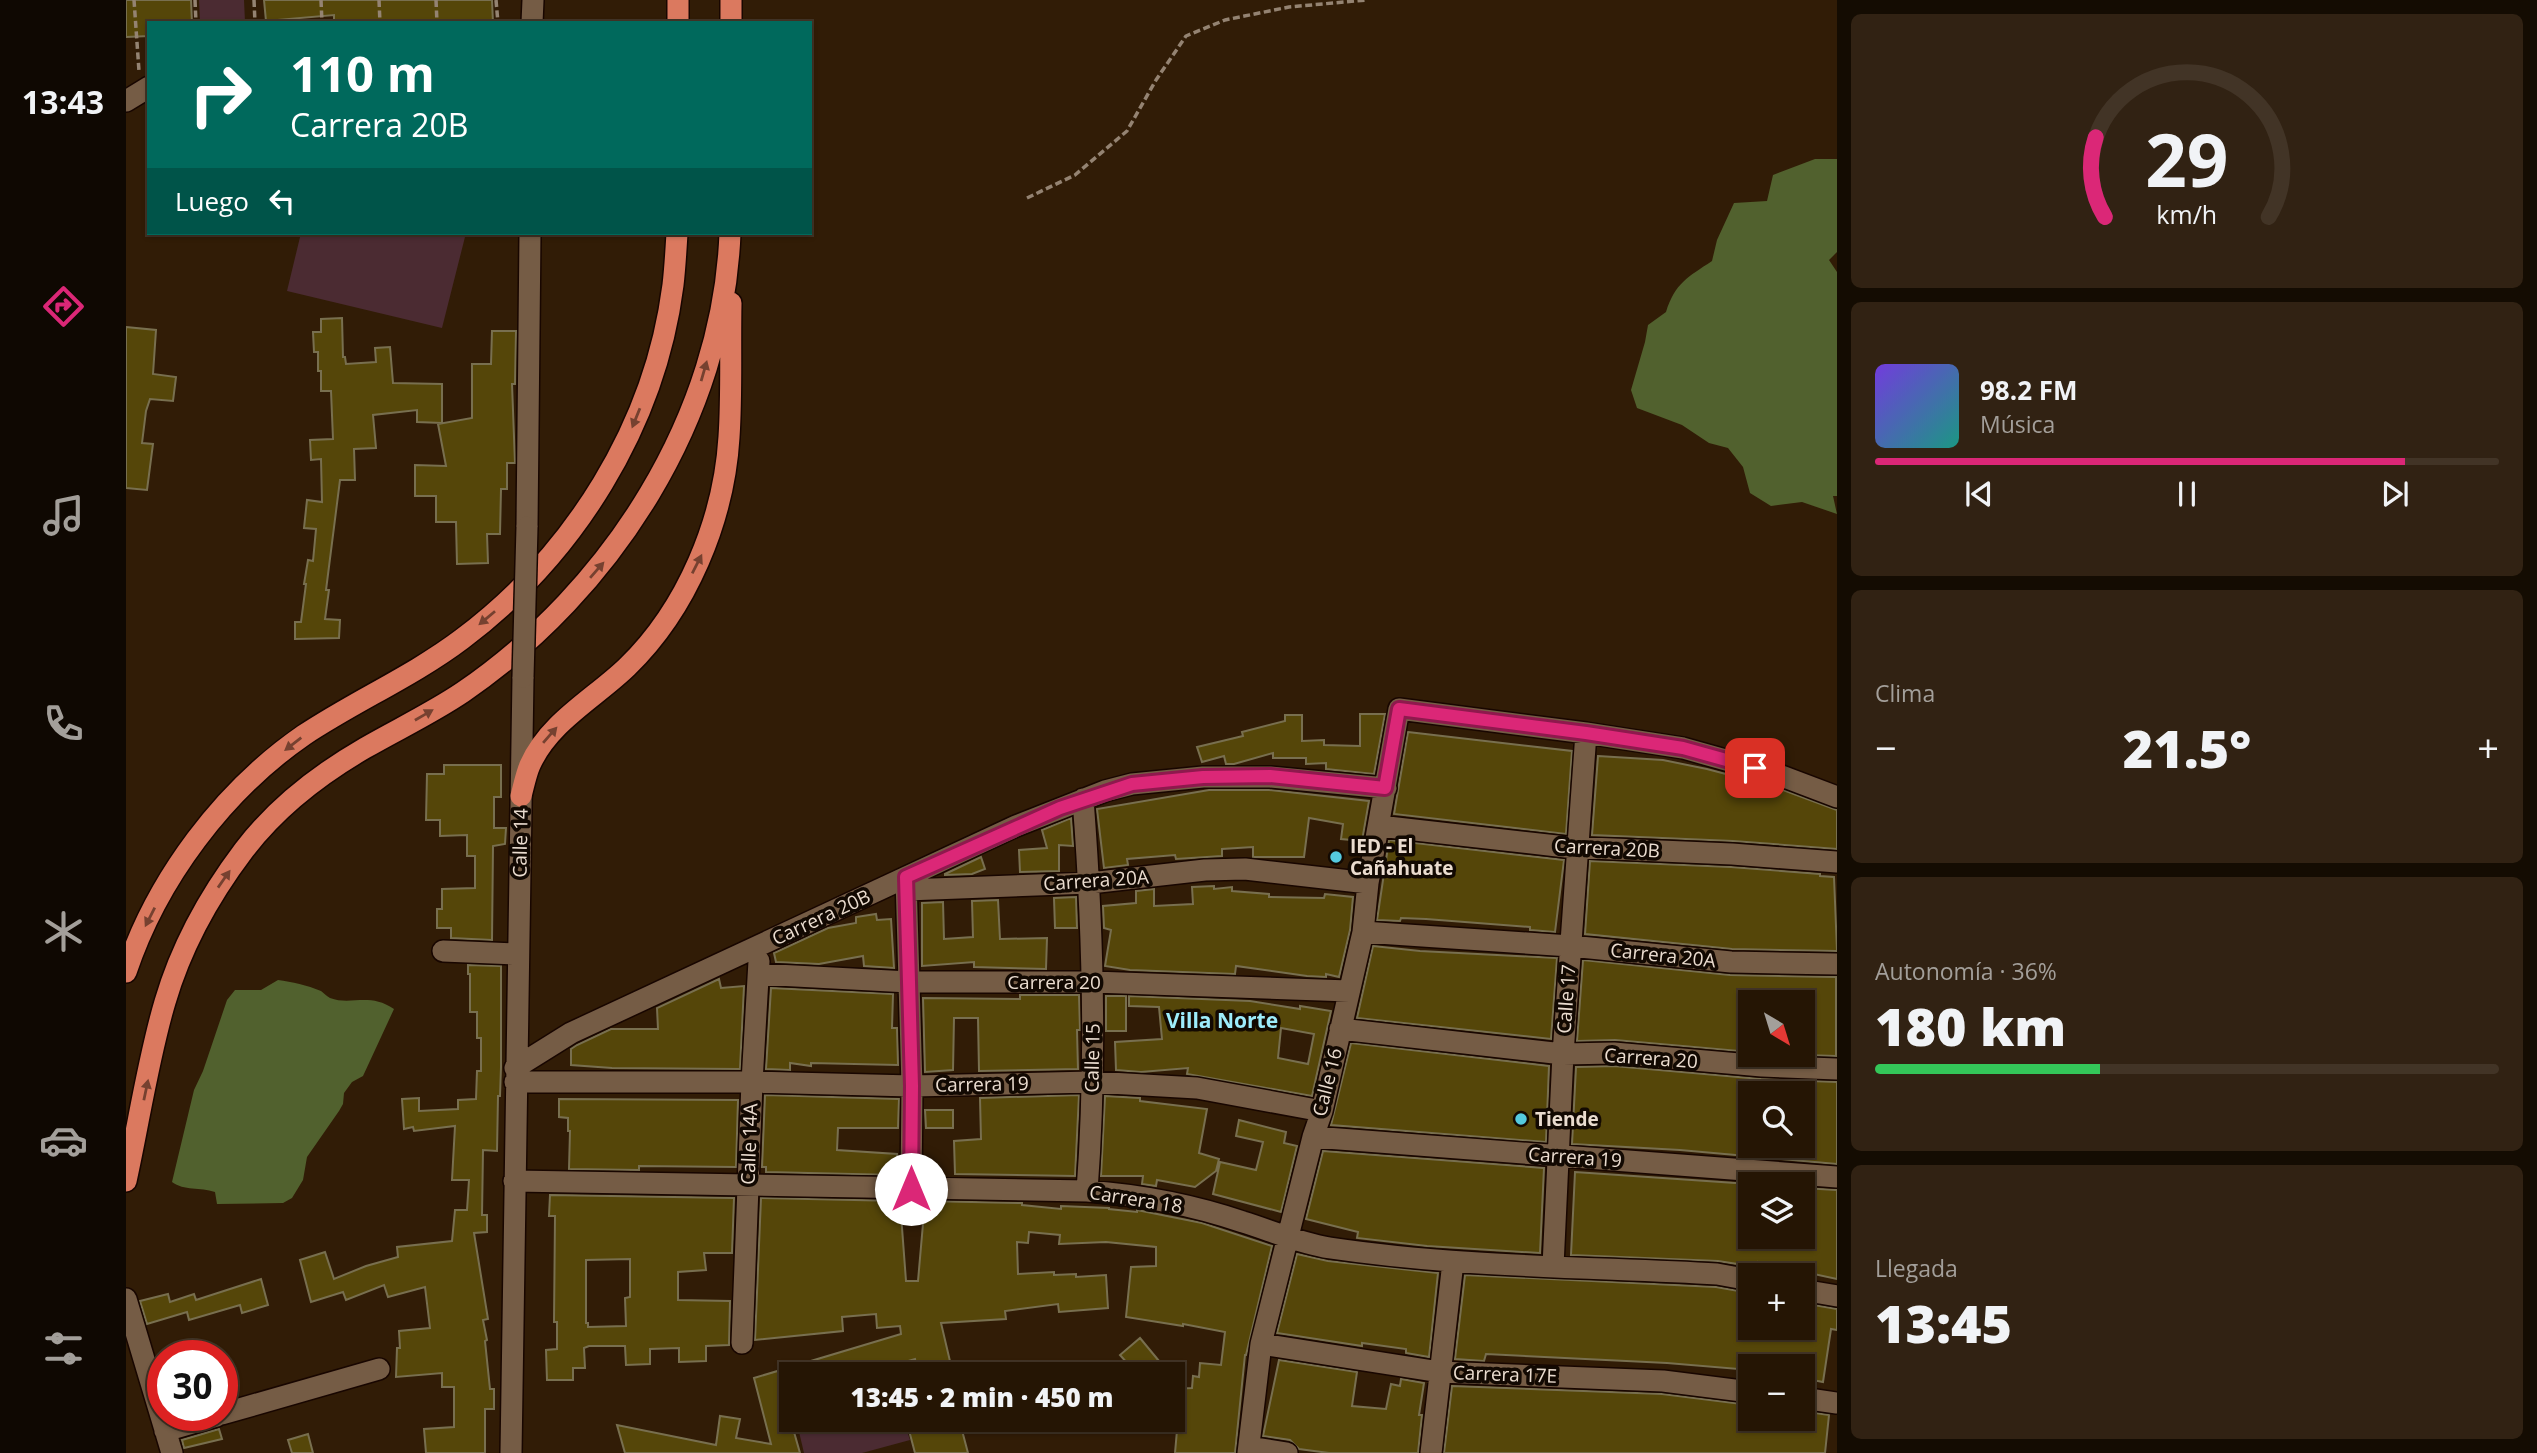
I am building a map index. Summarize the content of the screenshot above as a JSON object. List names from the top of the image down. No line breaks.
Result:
{"streets":{"street":["Calle 14","Carrera 20B","Carrera 20A","Carrera 20","Calle 17","Calle 15","Calle 16","Carrera 19","Calle 14A","Carrera 18","Carrera 17E"]},"crossings":[["Calle 14","Carrera 20B"],["Calle 14","Carrera 19"],["Calle 14","Carrera 18"],["Carrera 20B","Carrera 20A"],["Carrera 20B","Calle 17"],["Carrera 20B","Calle 15"],["Carrera 20B","Calle 16"],["Carrera 20B","Carrera 19"],["Carrera 20B","Calle 14A"],["Carrera 20A","Calle 17"],["Carrera 20A","Calle 15"],["Carrera 20A","Calle 16"],["Carrera 20","Calle 17"],["Carrera 20","Calle 15"],["Carrera 20","Calle 16"],["Carrera 20","Calle 14A"],["Calle 17","Calle 16"],["Calle 17","Carrera 19"],["Calle 17","Carrera 18"],["Calle 15","Carrera 19"],["Calle 15","Carrera 18"],["Calle 16","Carrera 19"],["Calle 16","Carrera 18"],["Calle 16","Carrera 17E"],["Carrera 19","Calle 14A"],["Calle 14A","Carrera 18"]],"districts":["Villa Norte"],"places":["IED - El Cañahuate","Tiende"],"north":"bottom right","page":{"tabs":"13:43","turn":["110 m","Carrera 20B"],"then":"Luego","song":["98.2 FM","Música"],"tile":["Clima",["Autonomía · 36%","180 km"],["Llegada","13:45"]],"heat":["−","21.5°","+"],"map_buttons":["+","−"],"limit":"30","trip":"13:45 · 2 min · 450 m","gauge":["29","km/h"]}}
